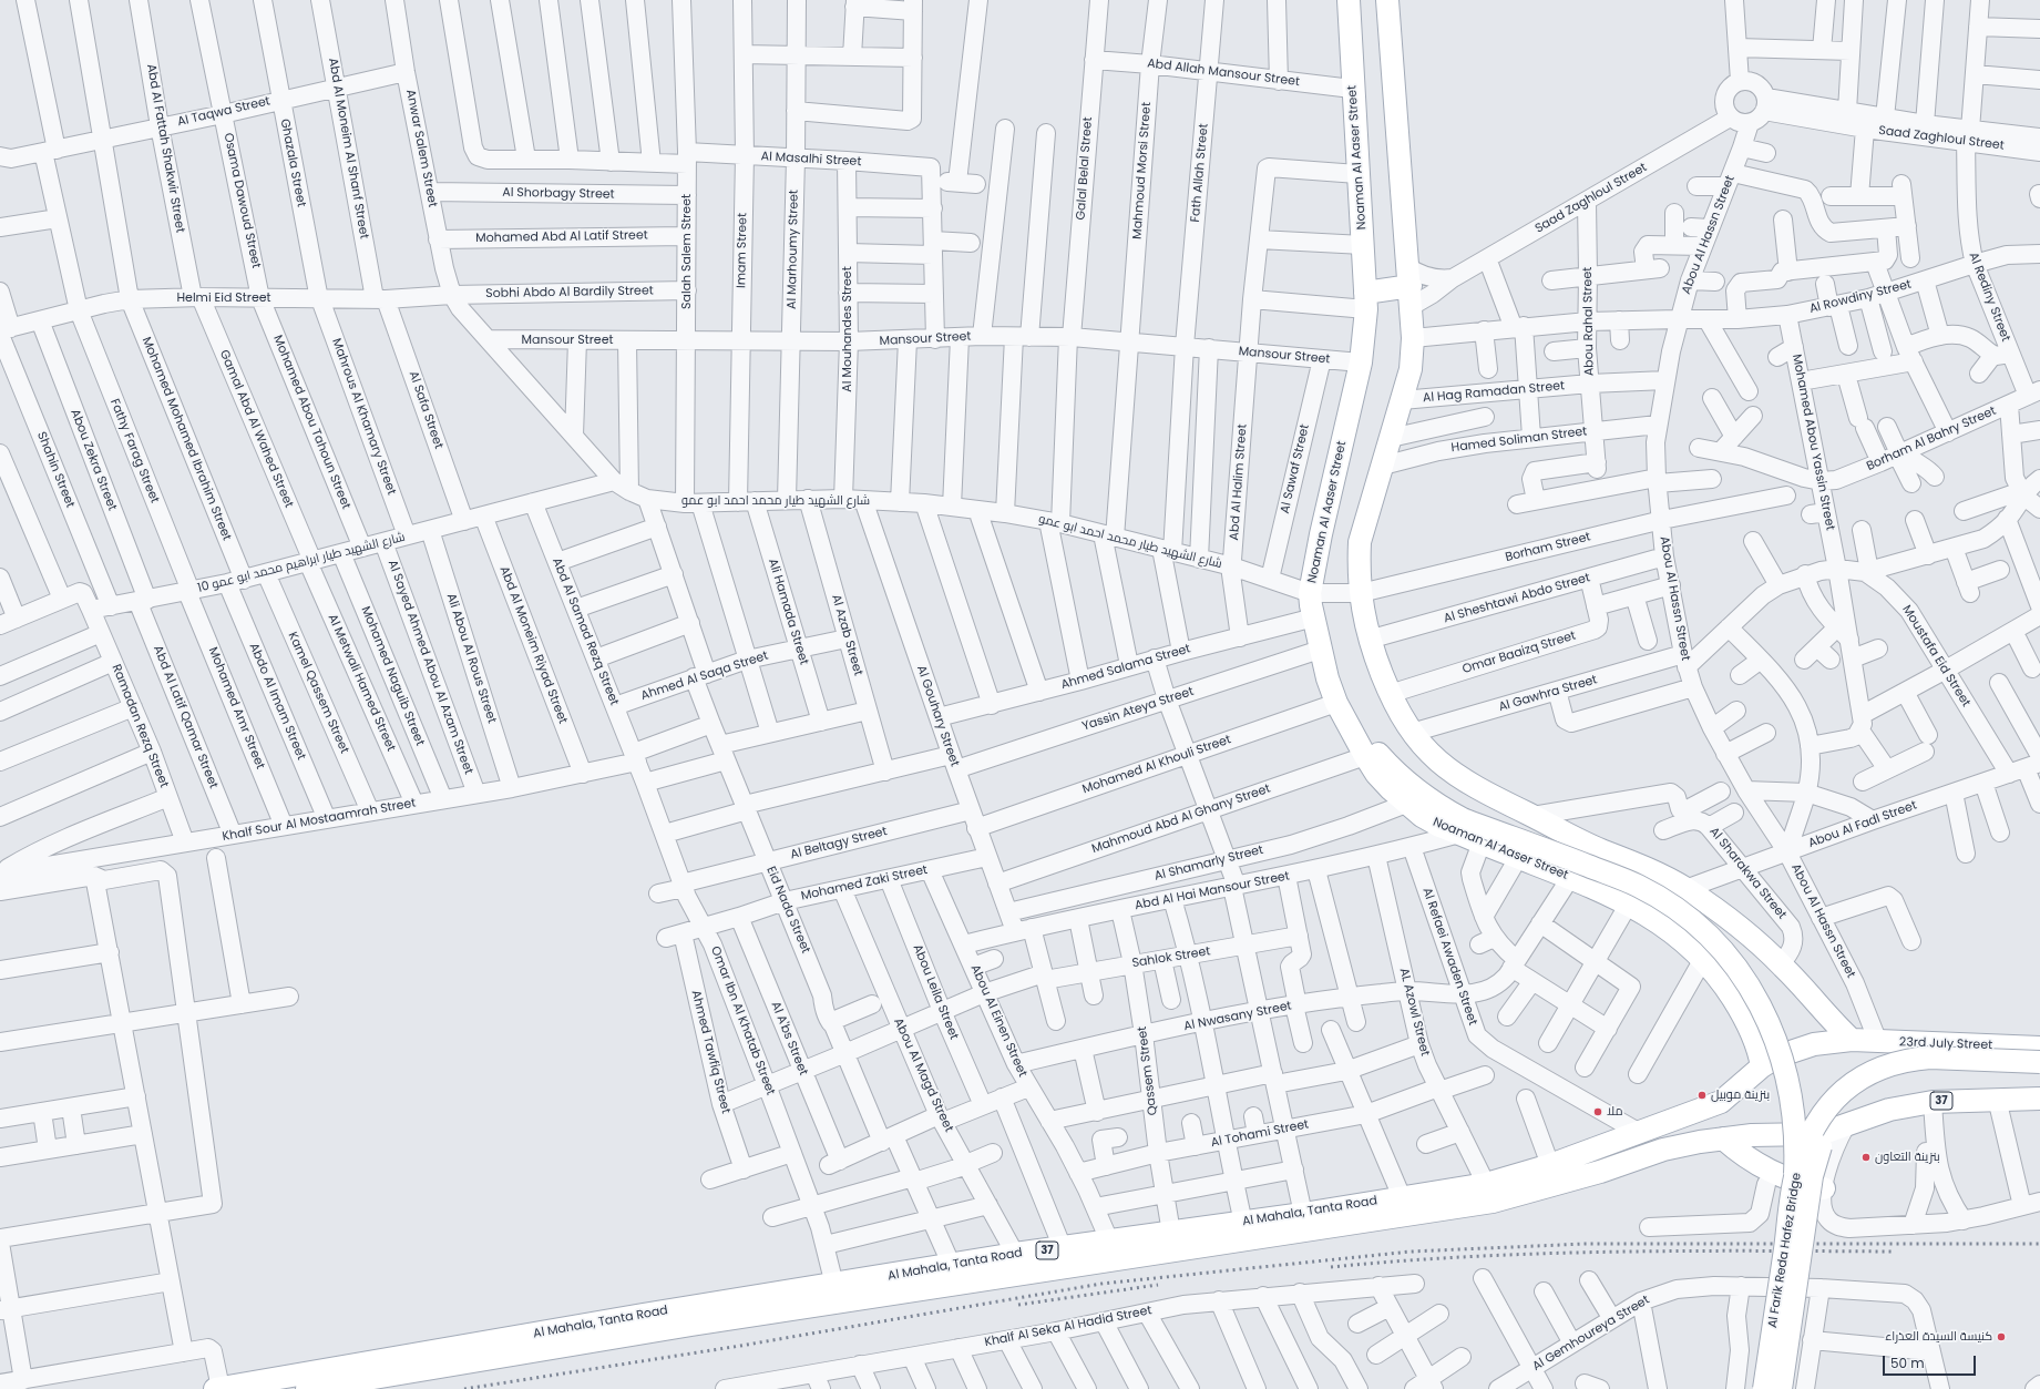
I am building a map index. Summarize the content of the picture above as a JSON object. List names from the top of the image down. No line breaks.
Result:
{"streets":{"main road":["Noaman Al Aaser Street","23rd July Street","37","Al Mahala, Tanta Road","Al Farik Reda Hafez Bridge"],"street":["Abd Allah Mansour Street","Al Taqwa Street","Saad Zaghloul Street","Abd Al Fattah Shakwir Street","Abd Al Moneim Al Shanf Street","Anwar Salem Street","Al Masalhi Street","Ghazala Street","Galal Belal Street","Mahmoud Morsi Street","Fath Allah Street","Al Shorbagy Street","Osama Dawoud Street","Abou Al Hassn Street","Mohamed Abd Al Latif Street","Al Marhoumy Street","Imam Street","Salah Salem Street","Sobhi Abdo Al Bardily Street","Al Rowdiny Street","Al Rediny Street","Helmi Eid Street","Abou Rahal Street","Al Mouhandes Street","Mansour Street","Al Hag Ramadan Street","Al Safa Street","Mahrous Al Khamary Street","Mohamed Abou Tahoun Street","Gamal Abd Al Wahed Street","Mohamed Mohamed Ibrahim Street","Borham Al Bahry Street","Hamed Soliman Street","Mohamed Abou Yassin Street","Fathy Farag Street","Abou Zekra Street","Al Sawaf Street","Shahin Street","Abd Al Halim Street","شارع الشهيد طيار محمد احمد ابو عمو","Borham Street","شارع الشهيد طيار ابراهيم محمد ابو عمو 10","Al Sheshtawi Abdo Street","Ali Hamada Street","Abd Al Samad Rezq Street","Al Azab Street","Abd Al Moneim Riyad Street","Omar Baaizq Street","Moustafa Eid Street","Ali Abou Al Rous Street","Al Sayed Ahmed Abou Al Azam Street","Ahmed Salama Street","Mohamed Naguib Street","Ahmed Al Saqa Street","Al Metwali Hamed Street","Kamel Qassem Street","Al Gawhra Street","Abdo Al Imam Street","Mohamed Amr Street","Yassin Ateya Street","Al Gouhary Street","Abd Al Latif Qamar Street","Ramadan Rezq Street","Mohamed Al Khouli Street","Mahmoud Abd Al Ghany Street","Khalf Sour Al Mostaamrah Street","Abou Al Fadl Street","Al Beltagy Street","Al Shamarly Street","Al Sharakwa Street","Mohamed Zaki Street","Abd Al Hai Mansour Street","Eid Nada Street","Al Refaei Awaden Street","Sahlok Street","Abou Leila Street","AL Azowl Street","Al Nwasany Street","Omar Ibn Al Khatab Street","Abou Al Einen Street","Al A'bs Street","Ahmed Tawfiq Street","Qassem Street","Abou Al Magd Street","Al Tohami Street","Khalf Al Seka Al Hadid Street","Al Gemhoureya Street"]},"crossings":[["Abd Allah Mansour Street","Noaman Al Aaser Street"],["Abd Allah Mansour Street","Galal Belal Street"],["Abd Allah Mansour Street","Mahmoud Morsi Street"],["Abd Allah Mansour Street","Fath Allah Street"],["Al Taqwa Street","Abd Al Fattah Shakwir Street"],["Al Taqwa Street","Abd Al Moneim Al Shanf Street"],["Al Taqwa Street","Anwar Salem Street"],["Al Taqwa Street","Ghazala Street"],["Al Taqwa Street","Osama Dawoud Street"],["Al Taqwa Street","Mohamed Mohamed Ibrahim Street"],["Al Taqwa Street","Fathy Farag Street"],["Saad Zaghloul Street","Abou Al Hassn Street"],["Saad Zaghloul Street","Al Rediny Street"],["Saad Zaghloul Street","Abou Rahal Street"],["Abd Al Fattah Shakwir Street","Helmi Eid Street"],["Abd Al Fattah Shakwir Street","Gamal Abd Al Wahed Street"],["Abd Al Moneim Al Shanf Street","Helmi Eid Street"],["Abd Al Moneim Al Shanf Street","Al Safa Street"],["Anwar Salem Street","Al Shorbagy Street"],["Anwar Salem Street","Mohamed Abd Al Latif Street"],["Anwar Salem Street","Sobhi Abdo Al Bardily Street"],["Anwar Salem Street","Helmi Eid Street"],["Anwar Salem Street","شارع الشهيد طيار محمد احمد ابو عمو"],["Noaman Al Aaser Street","Mansour Street"],["Noaman Al Aaser Street","Abd Al Halim Street"],["Noaman Al Aaser Street","شارع الشهيد طيار محمد احمد ابو عمو"],["Noaman Al Aaser Street","Borham Street"],["Noaman Al Aaser Street","Ahmed Salama Street"],["Noaman Al Aaser Street","Yassin Ateya Street"],["Noaman Al Aaser Street","Mohamed Al Khouli Street"],["Noaman Al Aaser Street","Mahmoud Abd Al Ghany Street"],["Noaman Al Aaser Street","Al Shamarly Street"],["Noaman Al Aaser Street","Abd Al Hai Mansour Street"],["Noaman Al Aaser Street","Al Nwasany Street"],["Noaman Al Aaser Street","Al Mahala, Tanta Road"],["Al Masalhi Street","Al Marhoumy Street"],["Al Masalhi Street","Imam Street"],["Al Masalhi Street","Salah Salem Street"],["Al Masalhi Street","Al Mouhandes Street"],["Ghazala Street","Helmi Eid Street"],["Ghazala Street","Mahrous Al Khamary Street"],["Galal Belal Street","Mansour Street"],["Galal Belal Street","شارع الشهيد طيار محمد احمد ابو عمو"],["Galal Belal Street","Ahmed Salama Street"],["Mahmoud Morsi Street","Mansour Street"],["Mahmoud Morsi Street","شارع الشهيد طيار محمد احمد ابو عمو"],["Mahmoud Morsi Street","Ahmed Salama Street"],["Fath Allah Street","Mansour Street"],["Fath Allah Street","شارع الشهيد طيار محمد احمد ابو عمو"],["Fath Allah Street","Ahmed Salama Street"],["Al Shorbagy Street","Salah Salem Street"],["Osama Dawoud Street","Helmi Eid Street"],["Osama Dawoud Street","Mohamed Abou Tahoun Street"],["Abou Al Hassn Street","Al Rowdiny Street"],["Abou Al Hassn Street","Al Hag Ramadan Street"],["Abou Al Hassn Street","Hamed Soliman Street"],["Abou Al Hassn Street","Borham Street"],["Abou Al Hassn Street","Al Sheshtawi Abdo Street"],["Abou Al Hassn Street","Moustafa Eid Street"],["Abou Al Hassn Street","Al Gawhra Street"],["Abou Al Hassn Street","Abou Al Fadl Street"],["Abou Al Hassn Street","23rd July Street"],["Mohamed Abd Al Latif Street","Salah Salem Street"],["Al Marhoumy Street","Mansour Street"],["Al Marhoumy Street","شارع الشهيد طيار محمد احمد ابو عمو"],["Imam Street","Mansour Street"],["Imam Street","شارع الشهيد طيار محمد احمد ابو عمو"],["Imam Street","Ali Hamada Street"],["Salah Salem Street","Sobhi Abdo Al Bardily Street"],["Salah Salem Street","Mansour Street"],["Salah Salem Street","شارع الشهيد طيار محمد احمد ابو عمو"],["Salah Salem Street","Ahmed Al Saqa Street"],["Sobhi Abdo Al Bardily Street","Helmi Eid Street"],["Sobhi Abdo Al Bardily Street","شارع الشهيد طيار محمد احمد ابو عمو"],["Al Rowdiny Street","Al Rediny Street"],["Al Rowdiny Street","Abou Rahal Street"],["Al Rowdiny Street","Mohamed Abou Yassin Street"],["Al Rediny Street","Borham Al Bahry Street"],["Helmi Eid Street","Al Safa Street"],["Helmi Eid Street","Mahrous Al Khamary Street"],["Helmi Eid Street","Mohamed Abou Tahoun Street"],["Helmi Eid Street","Gamal Abd Al Wahed Street"],["Helmi Eid Street","Mohamed Mohamed Ibrahim Street"],["Helmi Eid Street","Fathy Farag Street"],["Helmi Eid Street","Abou Zekra Street"],["Helmi Eid Street","Shahin Street"],["Helmi Eid Street","شارع الشهيد طيار محمد احمد ابو عمو"],["Abou Rahal Street","Al Hag Ramadan Street"],["Abou Rahal Street","Hamed Soliman Street"],["Al Mouhandes Street","Mansour Street"],["Al Mouhandes Street","شارع الشهيد طيار محمد احمد ابو عمو"],["Mansour Street","Al Sawaf Street"],["Mansour Street","Abd Al Halim Street"],["Mansour Street","شارع الشهيد طيار محمد احمد ابو عمو"],["Al Safa Street","شارع الشهيد طيار ابراهيم محمد ابو عمو 10"],["Mahrous Al Khamary Street","شارع الشهيد طيار ابراهيم محمد ابو عمو 10"],["Mohamed Abou Tahoun Street","شارع الشهيد طيار ابراهيم محمد ابو عمو 10"],["Gamal Abd Al Wahed Street","شارع الشهيد طيار ابراهيم محمد ابو عمو 10"],["Gamal Abd Al Wahed Street","Al Metwali Hamed Street"],["Mohamed Mohamed Ibrahim Street","شارع الشهيد طيار ابراهيم محمد ابو عمو 10"],["Mohamed Mohamed Ibrahim Street","Abdo Al Imam Street"],["Borham Al Bahry Street","Mohamed Abou Yassin Street"],["Mohamed Abou Yassin Street","Moustafa Eid Street"],["Fathy Farag Street","شارع الشهيد طيار ابراهيم محمد ابو عمو 10"],["Fathy Farag Street","Mohamed Amr Street"],["Abou Zekra Street","شارع الشهيد طيار ابراهيم محمد ابو عمو 10"],["Abou Zekra Street","Abd Al Latif Qamar Street"],["Al Sawaf Street","شارع الشهيد طيار محمد احمد ابو عمو"],["Shahin Street","شارع الشهيد طيار ابراهيم محمد ابو عمو 10"],["Abd Al Halim Street","شارع الشهيد طيار محمد احمد ابو عمو"],["Abd Al Halim Street","Ahmed Salama Street"],["شارع الشهيد طيار محمد احمد ابو عمو","Borham Street"],["شارع الشهيد طيار محمد احمد ابو عمو","شارع الشهيد طيار ابراهيم محمد ابو عمو 10"],["شارع الشهيد طيار محمد احمد ابو عمو","Ali Hamada Street"],["شارع الشهيد طيار محمد احمد ابو عمو","Al Azab Street"],["شارع الشهيد طيار محمد احمد ابو عمو","Al Gouhary Street"],["شارع الشهيد طيار محمد احمد ابو عمو","Eid Nada Street"],["شارع الشهيد طيار ابراهيم محمد ابو عمو 10","Abd Al Samad Rezq Street"],["شارع الشهيد طيار ابراهيم محمد ابو عمو 10","Abd Al Moneim Riyad Street"],["شارع الشهيد طيار ابراهيم محمد ابو عمو 10","Ali Abou Al Rous Street"],["شارع الشهيد طيار ابراهيم محمد ابو عمو 10","Al Sayed Ahmed Abou Al Azam Street"],["شارع الشهيد طيار ابراهيم محمد ابو عمو 10","Mohamed Naguib Street"],["شارع الشهيد طيار ابراهيم محمد ابو عمو 10","Al Metwali Hamed Street"],["شارع الشهيد طيار ابراهيم محمد ابو عمو 10","Kamel Qassem Street"],["شارع الشهيد طيار ابراهيم محمد ابو عمو 10","Abdo Al Imam Street"],["شارع الشهيد طيار ابراهيم محمد ابو عمو 10","Mohamed Amr Street"],["شارع الشهيد طيار ابراهيم محمد ابو عمو 10","Abd Al Latif Qamar Street"],["شارع الشهيد طيار ابراهيم محمد ابو عمو 10","Ramadan Rezq Street"],["Al Sheshtawi Abdo Street","Omar Baaizq Street"],["Ali Hamada Street","Ahmed Al Saqa Street"],["Abd Al Samad Rezq Street","Ahmed Al Saqa Street"],["Abd Al Samad Rezq Street","Khalf Sour Al Mostaamrah Street"],["Abd Al Samad Rezq Street","Omar Ibn Al Khatab Street"],["Al Azab Street","Ahmed Al Saqa Street"],["Al Azab Street","Yassin Ateya Street"],["Abd Al Moneim Riyad Street","Khalf Sour Al Mostaamrah Street"],["Moustafa Eid Street","Al Gawhra Street"],["Moustafa Eid Street","Abou Al Fadl Street"],["Ali Abou Al Rous Street","Khalf Sour Al Mostaamrah Street"],["Al Sayed Ahmed Abou Al Azam Street","Khalf Sour Al Mostaamrah Street"],["Ahmed Salama Street","Al Gouhary Street"],["Mohamed Naguib Street","Khalf Sour Al Mostaamrah Street"],["Ahmed Al Saqa Street","Eid Nada Street"],["Al Metwali Hamed Street","Khalf Sour Al Mostaamrah Street"],["Kamel Qassem Street","Khalf Sour Al Mostaamrah Street"],["Abdo Al Imam Street","Khalf Sour Al Mostaamrah Street"],["Mohamed Amr Street","Khalf Sour Al Mostaamrah Street"],["Yassin Ateya Street","Al Gouhary Street"],["Yassin Ateya Street","Eid Nada Street"],["Yassin Ateya Street","Omar Ibn Al Khatab Street"],["Al Gouhary Street","Mohamed Al Khouli Street"],["Al Gouhary Street","Mahmoud Abd Al Ghany Street"],["Al Gouhary Street","Al Beltagy Street"],["Al Gouhary Street","Al Shamarly Street"],["Al Gouhary Street","Mohamed Zaki Street"],["Al Gouhary Street","Abd Al Hai Mansour Street"],["Al Gouhary Street","Sahlok Street"],["Abd Al Latif Qamar Street","Khalf Sour Al Mostaamrah Street"],["Ramadan Rezq Street","Khalf Sour Al Mostaamrah Street"],["Khalf Sour Al Mostaamrah Street","Eid Nada Street"],["Khalf Sour Al Mostaamrah Street","Omar Ibn Al Khatab Street"],["Abou Al Fadl Street","Al Sharakwa Street"],["Al Beltagy Street","Eid Nada Street"],["Al Beltagy Street","Omar Ibn Al Khatab Street"],["Mohamed Zaki Street","Eid Nada Street"],["Mohamed Zaki Street","Abou Leila Street"],["Mohamed Zaki Street","Omar Ibn Al Khatab Street"],["Mohamed Zaki Street","Abou Al Einen Street"],["Mohamed Zaki Street","Al A'bs Street"],["Mohamed Zaki Street","Ahmed Tawfiq Street"],["Mohamed Zaki Street","Abou Al Magd Street"],["Abd Al Hai Mansour Street","Al Refaei Awaden Street"],["Abd Al Hai Mansour Street","AL Azowl Street"],["Abd Al Hai Mansour Street","Abou Al Einen Street"],["Abd Al Hai Mansour Street","Qassem Street"],["Eid Nada Street","Sahlok Street"],["Eid Nada Street","Al A'bs Street"],["Eid Nada Street","Al Mahala, Tanta Road"],["Al Refaei Awaden Street","Al Nwasany Street"],["Al Refaei Awaden Street","Al Mahala, Tanta Road"],["Sahlok Street","Abou Leila Street"],["Sahlok Street","Omar Ibn Al Khatab Street"],["Sahlok Street","Abou Al Einen Street"],["Sahlok Street","Al A'bs Street"],["Sahlok Street","Ahmed Tawfiq Street"],["Sahlok Street","Qassem Street"],["Sahlok Street","Abou Al Magd Street"],["AL Azowl Street","Al Nwasany Street"],["AL Azowl Street","Al Tohami Street"],["AL Azowl Street","Al Mahala, Tanta Road"],["Al Nwasany Street","Abou Al Einen Street"],["Al Nwasany Street","Qassem Street"],["Omar Ibn Al Khatab Street","Al Mahala, Tanta Road"],["Abou Al Einen Street","Al Tohami Street"],["Abou Al Einen Street","Al Mahala, Tanta Road"],["23rd July Street","Al Mahala, Tanta Road"],["Qassem Street","Al Tohami Street"],["Qassem Street","Al Mahala, Tanta Road"],["Abou Al Magd Street","Al Mahala, Tanta Road"],["37","Al Mahala, Tanta Road"]],"places":["بنزينة موبيل","ملا","بنزينة التعاون","كنيسة السيدة العذراء"],"scale_bar":"50 m"}
